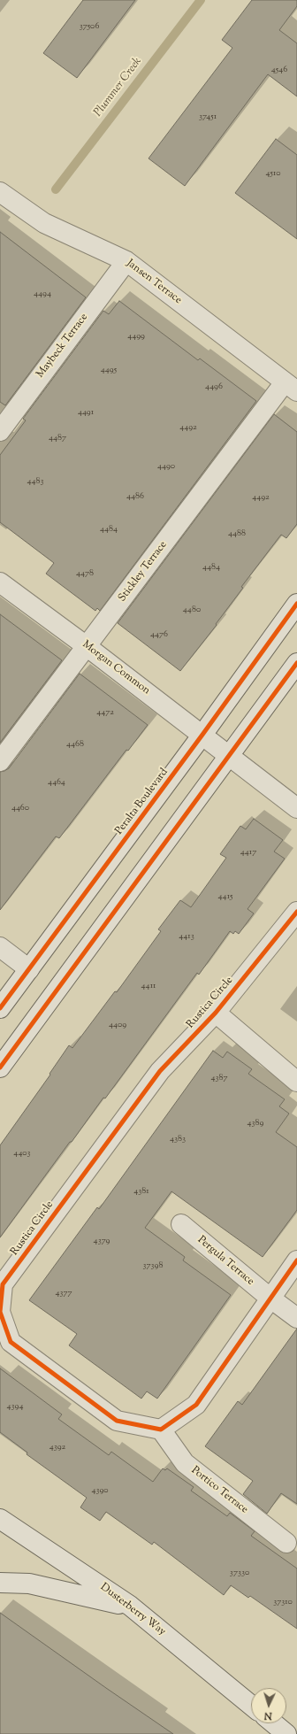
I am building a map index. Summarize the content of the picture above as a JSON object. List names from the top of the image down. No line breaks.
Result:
{"streets":{"street":["Jansen Terrace","Maybeck Terrace","Stickley Terrace","Morgan Common","Peralta Boulevard","Rustica Circle","Pergula Terrace","Portico Terrace","Dusterberry Way"]},"crossings":[["Jansen Terrace","Maybeck Terrace"],["Jansen Terrace","Stickley Terrace"],["Stickley Terrace","Morgan Common"],["Morgan Common","Peralta Boulevard"],["Rustica Circle","Portico Terrace"]],"water":["Plummer Creek"],"house_numbers":["37506","4546","37451","4510","4494","4499","4495","4496","4491","4492","4487","4490","4483","4486","4492","4484","4488","4484","4478","4480","4476","4472","4468","4464","4460","4417","4415","4413","4411","4409","4387","4389","4383","4403","4381","4379","37398","4377","4394","4392","4390","37330","37310"],"north":"bottom"}
